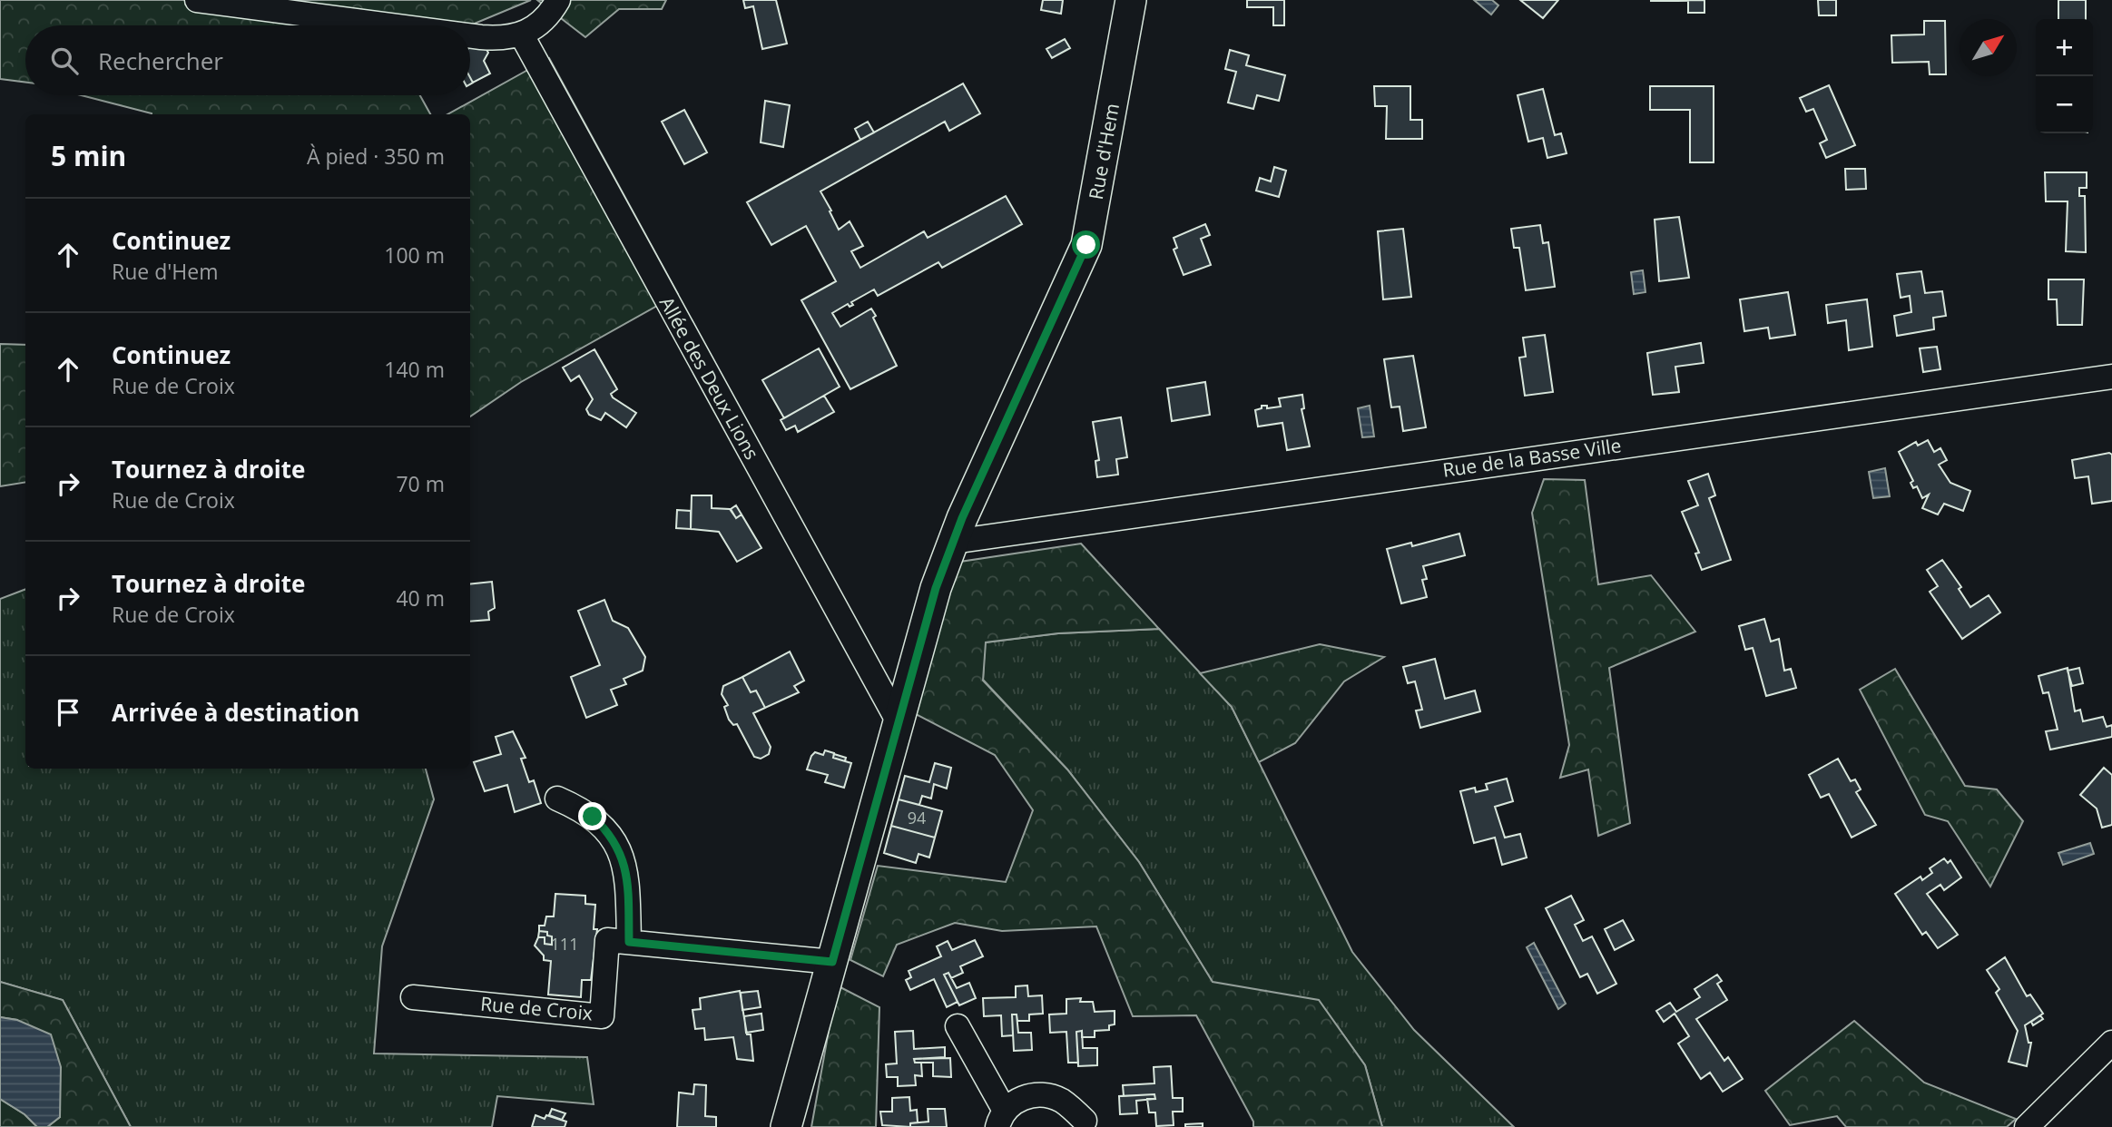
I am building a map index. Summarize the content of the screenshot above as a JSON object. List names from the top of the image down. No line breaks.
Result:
{"streets":{"main road":["Rue d'Hem"],"street":["Allée des Deux Lions","Rue de la Basse Ville","Rue de Croix"]},"crossings":[["Rue d'Hem","Rue de la Basse Ville"]],"house_numbers":["94","111"],"north":"top right","page":{"map_buttons":["+","−"],"search":"Rechercher","heading":["5 min","À pied · 350 m"],"list":[["Continuez","Rue d'Hem","100 m"],["Continuez","Rue de Croix","140 m"],["Tournez à droite","Rue de Croix","70 m"],["Tournez à droite","Rue de Croix","40 m"],"Arrivée à destination"]}}
